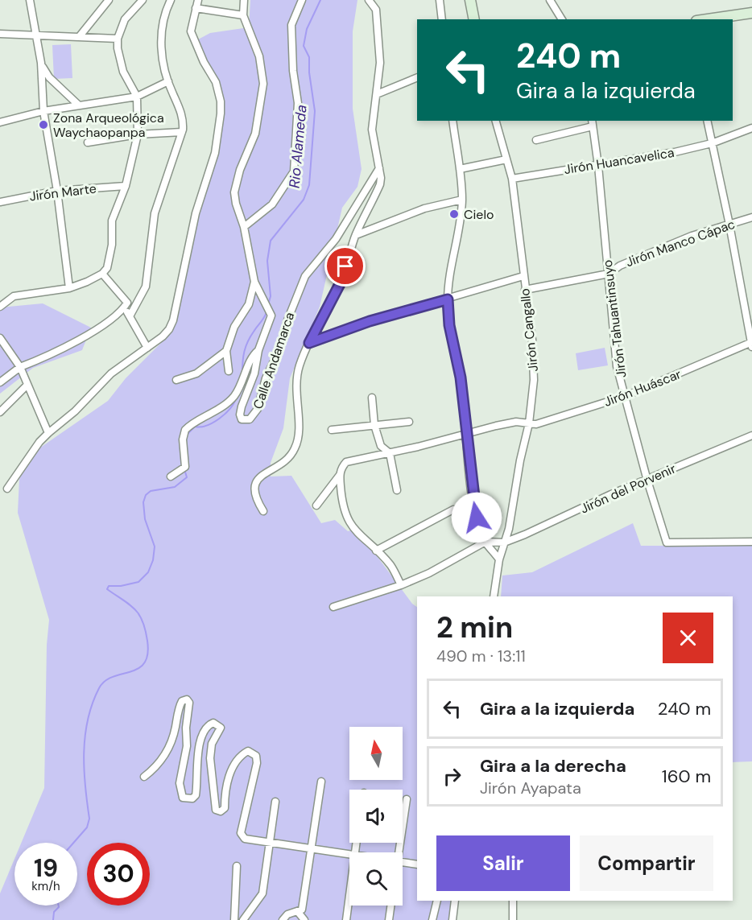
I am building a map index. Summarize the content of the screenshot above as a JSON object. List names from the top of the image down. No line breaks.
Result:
{"streets":{"street":["Jirón Huancavelica","Jirón Marte","Jirón Manco Cápac","Jirón Tahuantinsuyo","Jirón Cangallo","Calle Andamarca","Jirón Huáscar","Jirón del Porvenir"]},"crossings":[["Jirón Huancavelica","Jirón Tahuantinsuyo"],["Jirón Huancavelica","Jirón Cangallo"],["Jirón Manco Cápac","Jirón Tahuantinsuyo"],["Jirón Manco Cápac","Jirón Cangallo"],["Jirón Tahuantinsuyo","Jirón Huáscar"],["Jirón Tahuantinsuyo","Jirón del Porvenir"],["Jirón Cangallo","Jirón Huáscar"],["Jirón Cangallo","Jirón del Porvenir"]],"water":["Rio Alameda"],"places":["Zona Arqueológica Waychaopanpa","Cielo"],"north":"top","page":{"turn":["240 m","Gira a la izquierda"],"heading":["2 min","490 m · 13:11"],"list":[{"name":"Gira a la izquierda","value":"240 m"},{"name":"Gira a la derecha","note":"Jirón Ayapata","value":"160 m"}],"buttons":["Salir","Compartir"],"speed":"19 km/h","limit":"30"}}
